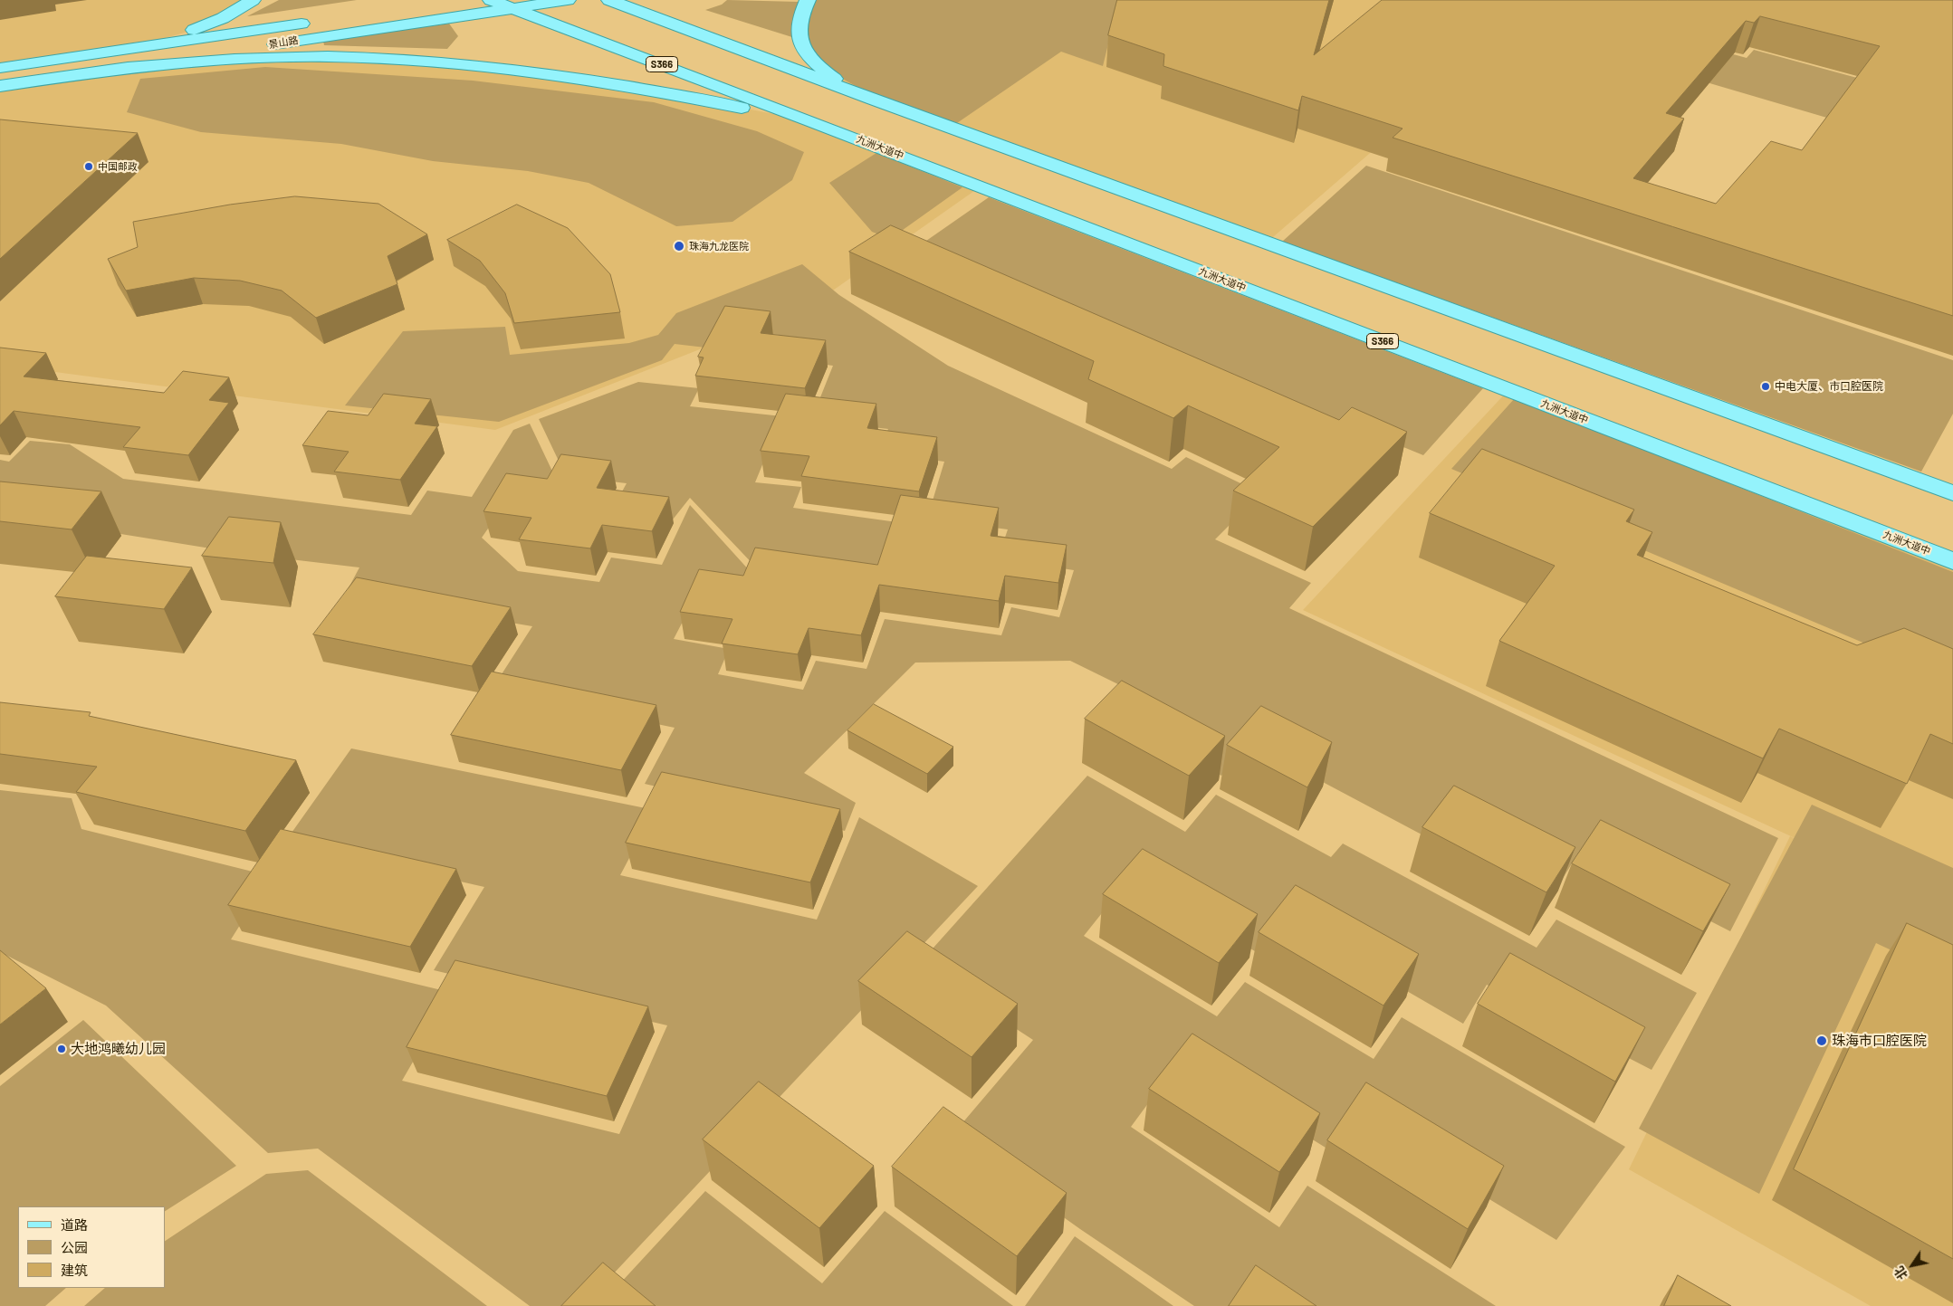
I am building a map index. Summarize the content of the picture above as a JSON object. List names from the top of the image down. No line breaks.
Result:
{"streets":{"main road":["景山路","S366","九洲大道中"]},"crossings":[["景山路","九洲大道中"]],"places":["中国邮政","珠海九龙医院","中电大厦、市口腔医院","珠海市口腔医院","大地鸿曦幼儿园"],"legend":["道路","公园","建筑"],"north":"bottom left"}
